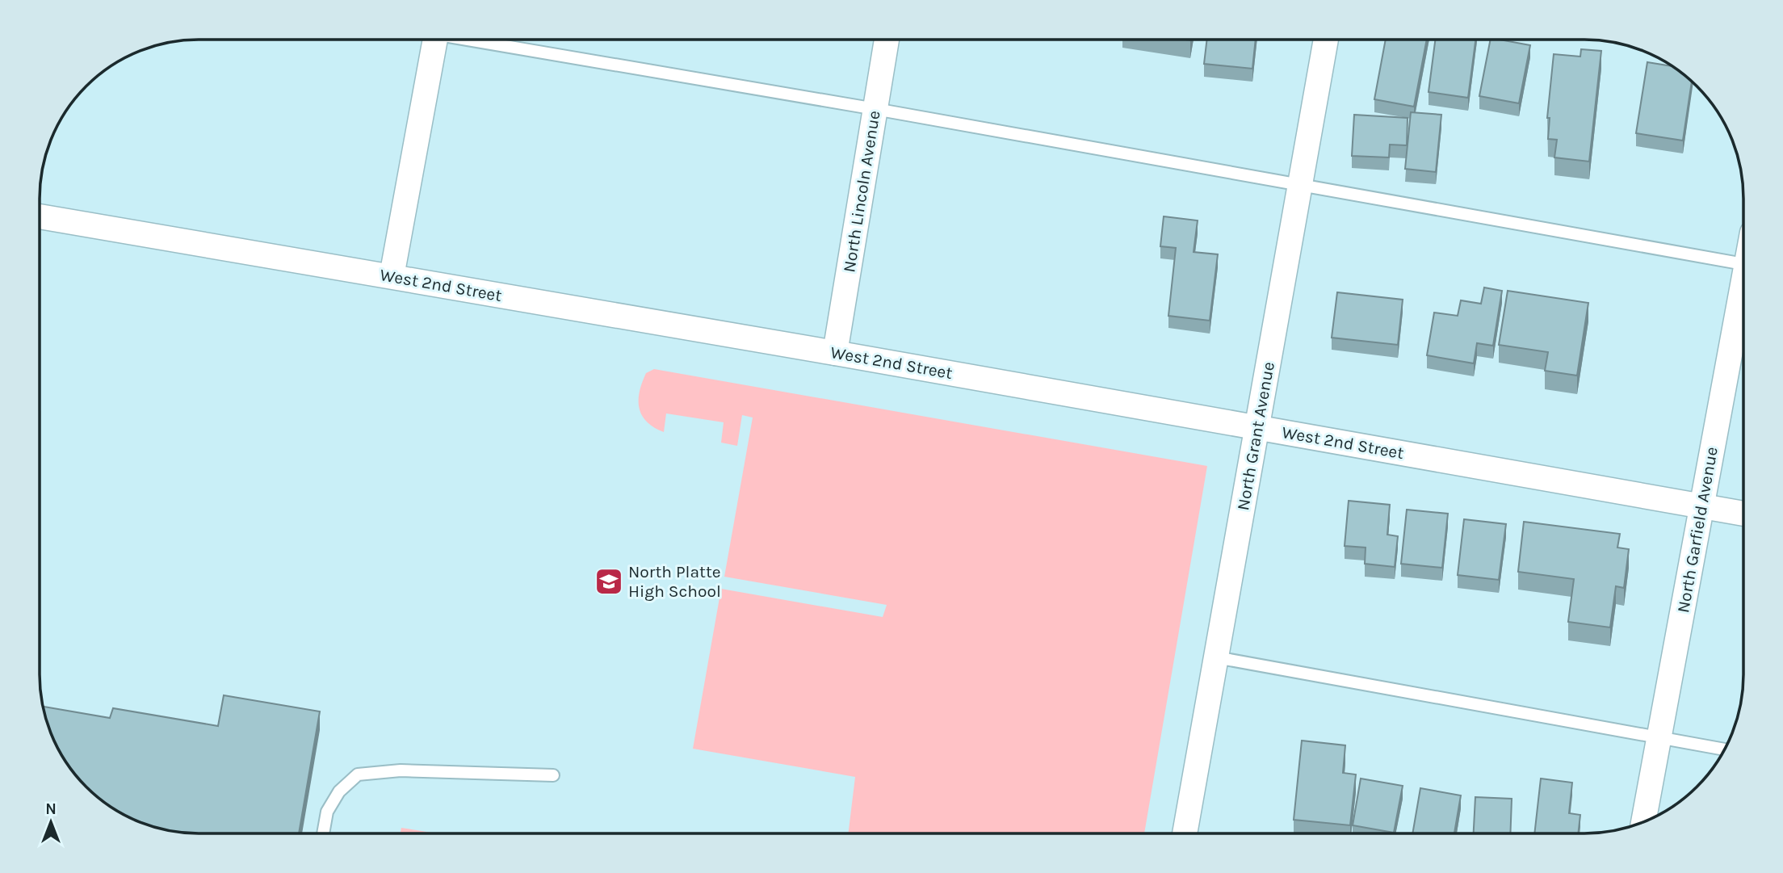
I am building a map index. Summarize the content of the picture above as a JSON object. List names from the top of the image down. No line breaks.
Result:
{"streets":{"street":["North Lincoln Avenue","West 2nd Street","North Grant Avenue","North Garfield Avenue"]},"crossings":[["North Lincoln Avenue","West 2nd Street"],["West 2nd Street","North Grant Avenue"],["West 2nd Street","North Garfield Avenue"]],"places":{"school or university":["North Platte High School"]},"north":"top"}
